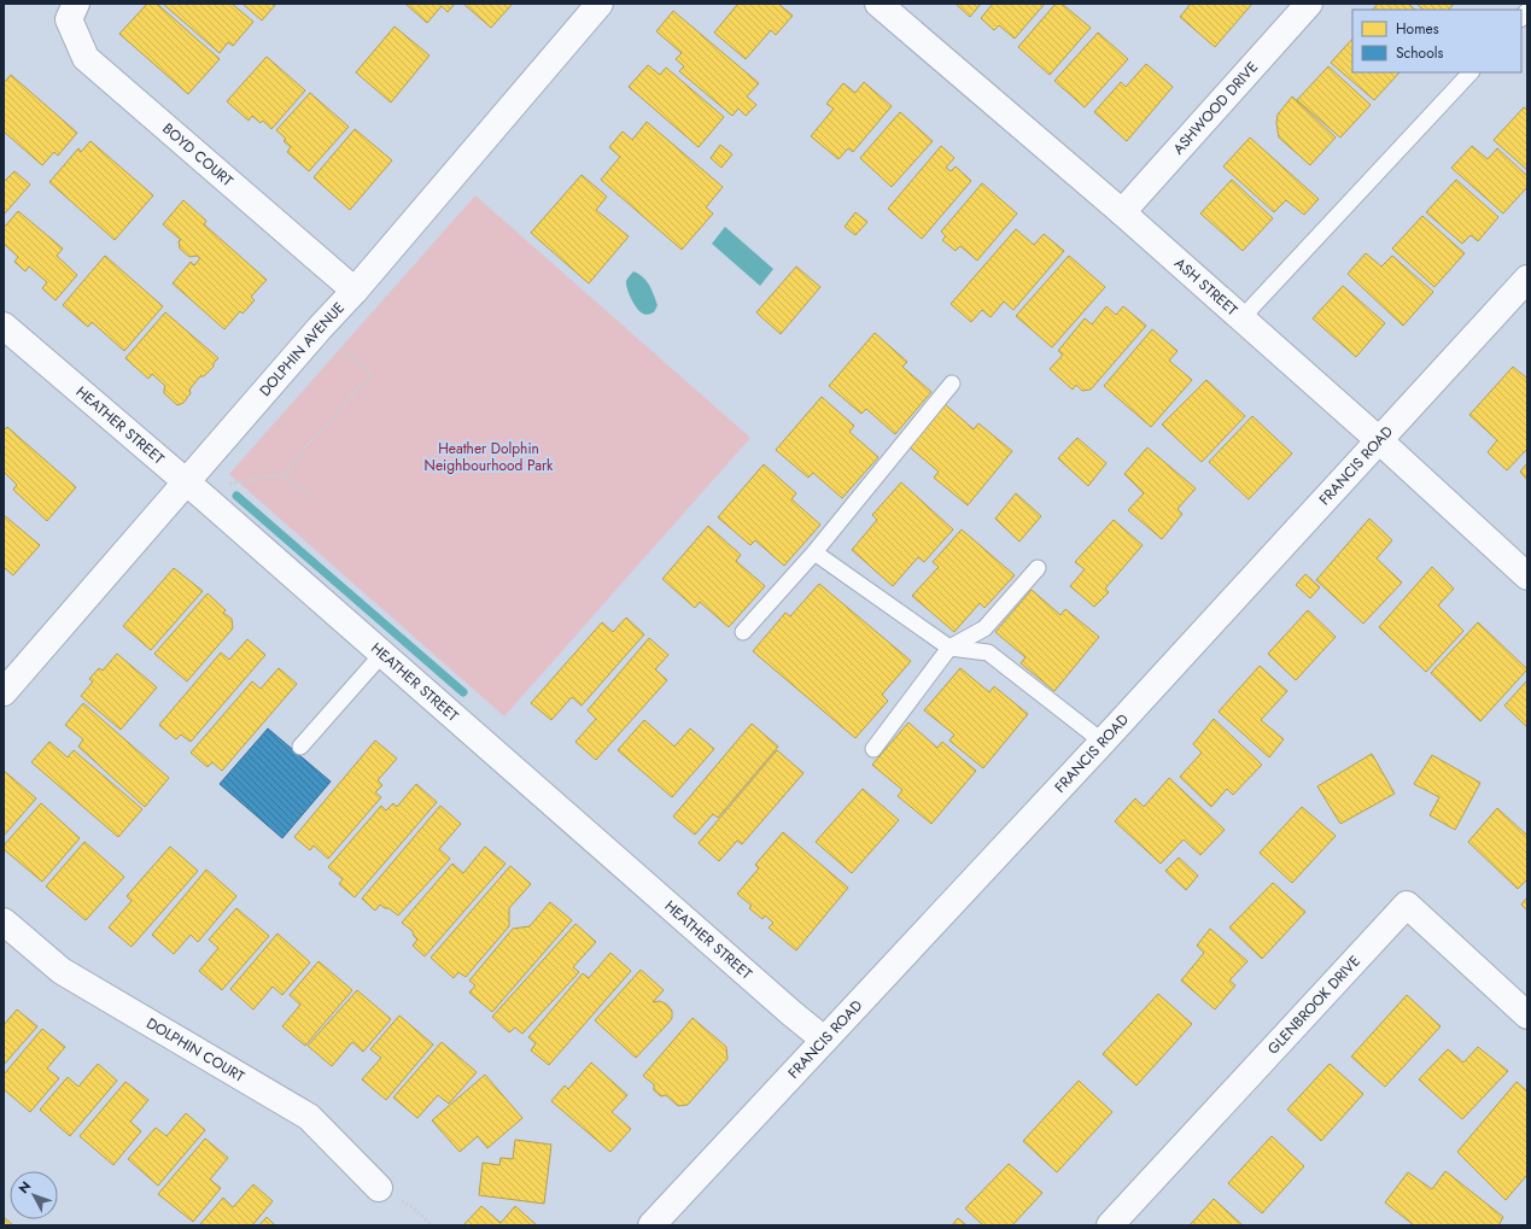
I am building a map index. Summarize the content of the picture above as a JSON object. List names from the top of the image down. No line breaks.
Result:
{"streets":{"street":["ASHWOOD DRIVE","BOYD COURT","ASH STREET","DOLPHIN AVENUE","HEATHER STREET","FRANCIS ROAD","GLENBROOK DRIVE","DOLPHIN COURT"]},"crossings":[["ASHWOOD DRIVE","ASH STREET"],["BOYD COURT","DOLPHIN AVENUE"],["ASH STREET","FRANCIS ROAD"],["DOLPHIN AVENUE","HEATHER STREET"],["HEATHER STREET","FRANCIS ROAD"]],"parks":["Heather Dolphin Neighbourhood Park"],"legend":["Homes","Schools"],"north":"top left"}
